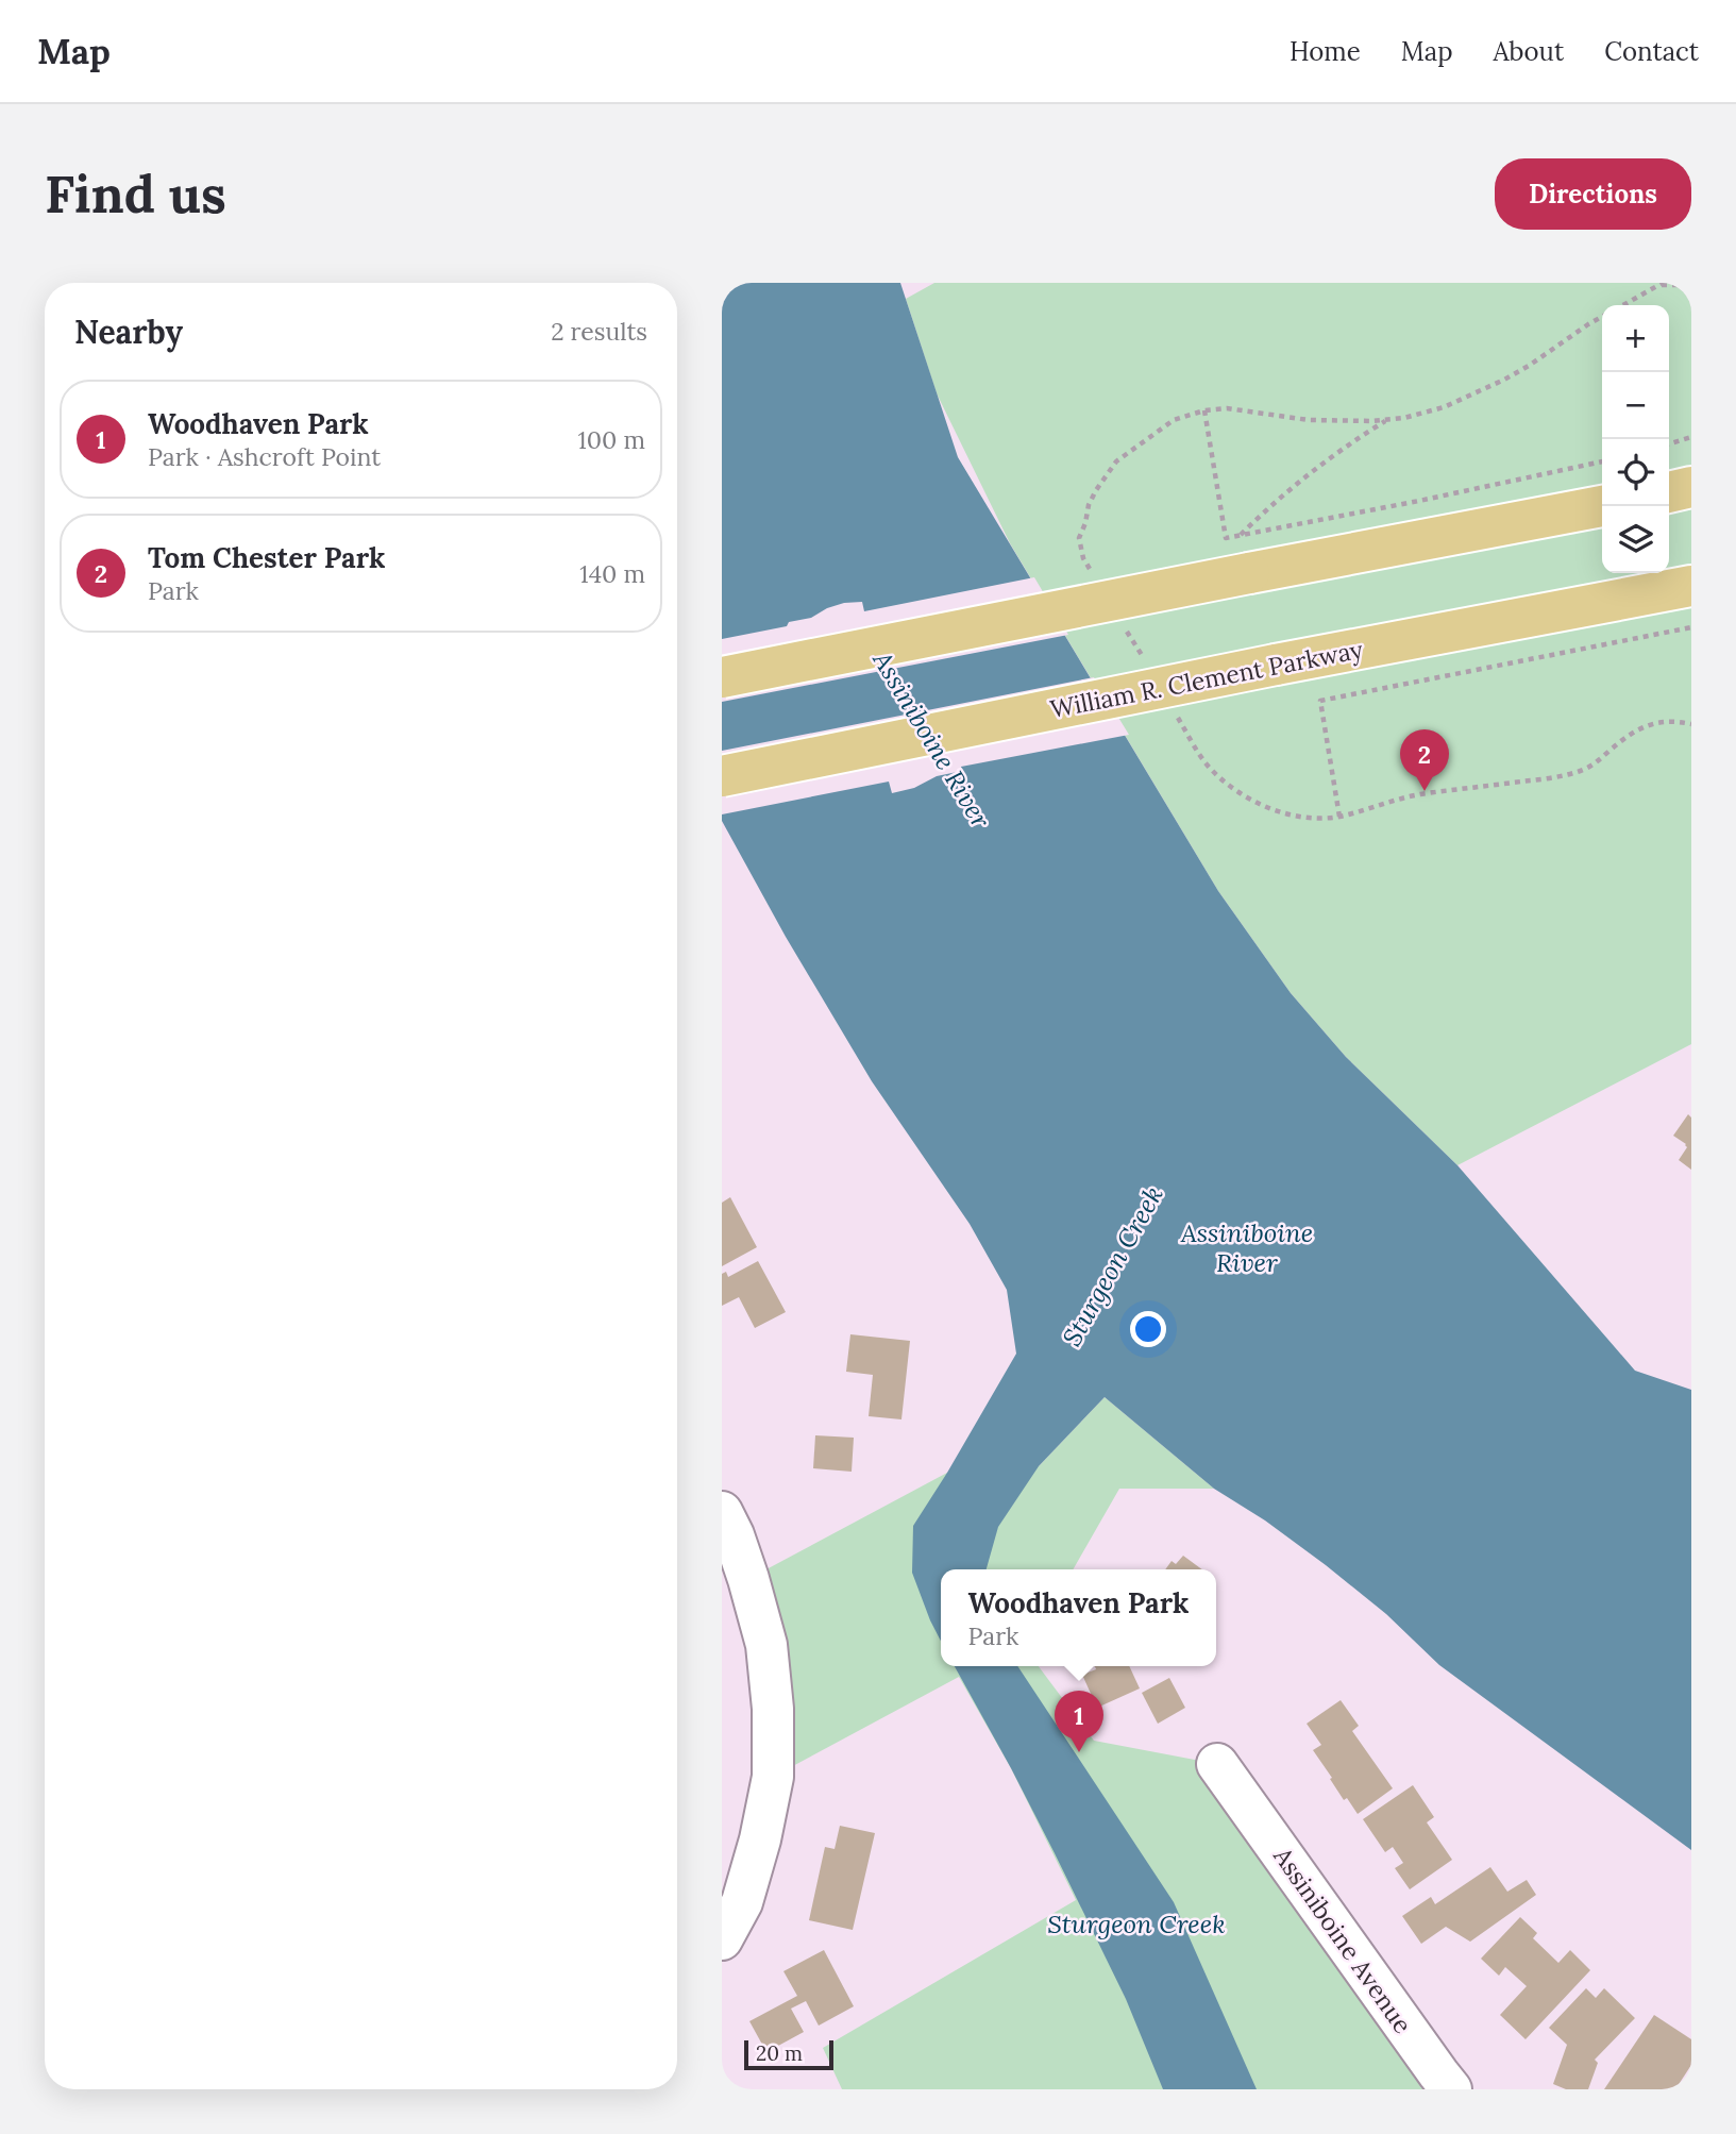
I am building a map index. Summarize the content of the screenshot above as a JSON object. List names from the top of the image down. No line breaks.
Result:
{"streets":{"main road":["William R. Clement Parkway"],"street":["Assiniboine Avenue"]},"water":["Assiniboine River","Sturgeon Creek"],"scale_bar":"20 m","page":{"header":"Map","nav":["Home","Map","About","Contact"],"buttons":"Directions","title":"Find us","heading":["Nearby","2 results"],"map_buttons":["+","−"],"list":[{"mark":"1","name":"Woodhaven Park","note":"Park · Ashcroft Point","value":"100 m"},{"mark":"2","name":"Tom Chester Park","note":"Park","value":"140 m"}],"pins":["2","1"],"popup":["Woodhaven Park","Park"],"scale":"20 m"}}
